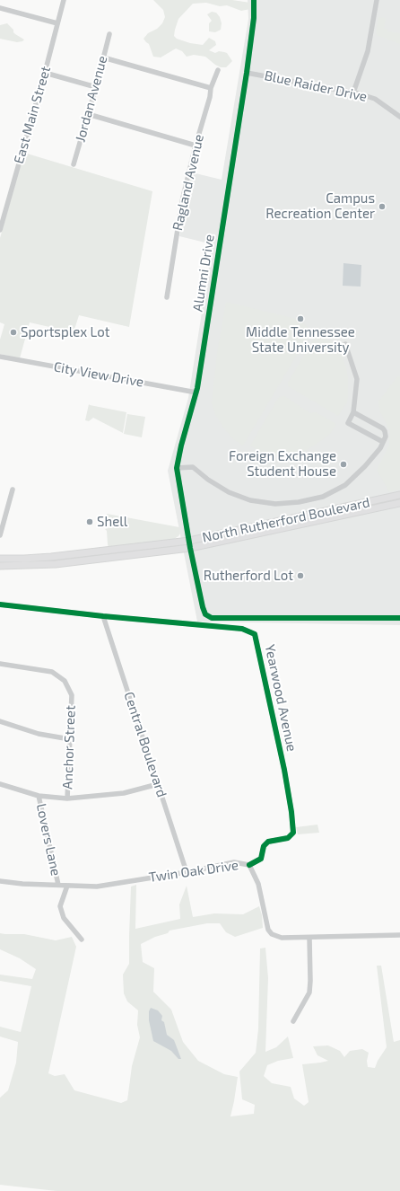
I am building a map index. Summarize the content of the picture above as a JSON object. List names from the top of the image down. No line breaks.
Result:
{"streets":{"main road":["North Rutherford Boulevard"],"street":["Blue Raider Drive","Jordan Avenue","East Main Street","Ragland Avenue","Alumni Drive","City View Drive","Yearwood Avenue","Central Boulevard","Anchor Street","Lovers Lane","Twin Oak Drive"]},"crossings":[["Blue Raider Drive","Alumni Drive"],["Alumni Drive","City View Drive"],["Alumni Drive","North Rutherford Boulevard"],["Yearwood Avenue","Central Boulevard"],["Yearwood Avenue","Twin Oak Drive"],["Central Boulevard","Twin Oak Drive"],["Lovers Lane","Twin Oak Drive"]],"places":["Campus Recreation Center","Middle Tennessee State University","Sportsplex Lot","Foreign Exchange Student House","Shell","Rutherford Lot"]}
